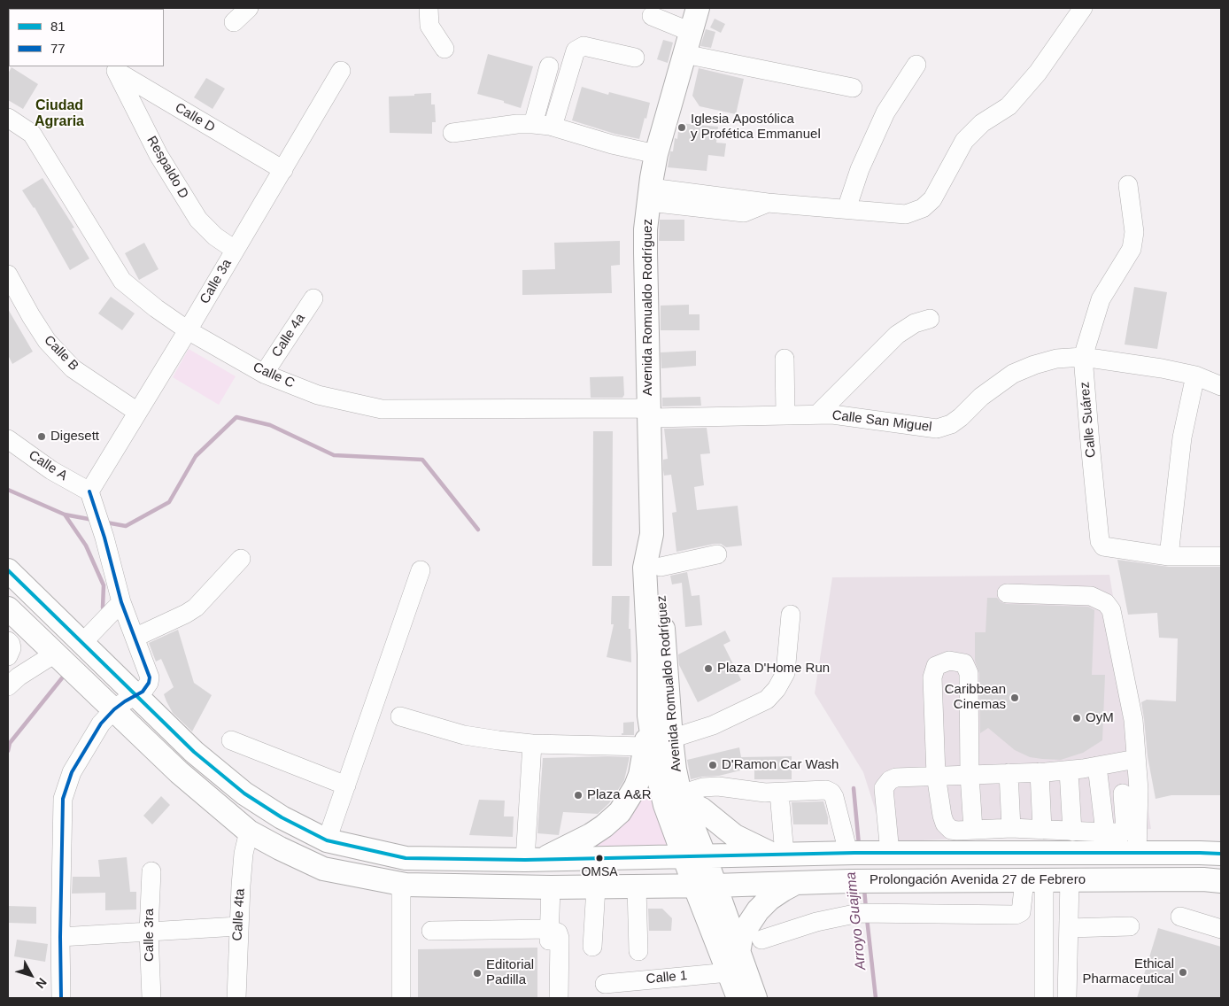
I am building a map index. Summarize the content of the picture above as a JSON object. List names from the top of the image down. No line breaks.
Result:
{"streets":{"main road":["Avenida Romualdo Rodríguez","Prolongación Avenida 27 de Febrero"],"street":["Calle D","Respaldo D","Calle 3a","Calle 4a","Calle B","Calle C","Calle Suárez","Calle San Miguel","Calle A","Calle 4ta","Calle 3ra","Calle 1"]},"crossings":[["Calle D","Respaldo D"],["Calle D","Calle 3a"],["Respaldo D","Calle 3a"],["Calle 3a","Calle B"],["Calle 3a","Calle C"],["Calle 3a","Calle A"],["Avenida Romualdo Rodríguez","Calle C"],["Avenida Romualdo Rodríguez","Calle San Miguel"],["Avenida Romualdo Rodríguez","Prolongación Avenida 27 de Febrero"],["Calle 4a","Calle C"],["Calle C","Calle San Miguel"],["Calle Suárez","Calle San Miguel"],["Prolongación Avenida 27 de Febrero","Calle 4ta"]],"districts":["Ciudad Agraria"],"water":["Arroyo Guajima"],"places":["Iglesia Apostólica y Profética Emmanuel","Digesett","Plaza D'Home Run","Caribbean Cinemas","OyM","D'Ramon Car Wash","Plaza A&R","OMSA","Ethical Pharmaceutical","Editorial Padilla"],"lines":["transit line 77","transit line 81"],"legend":["81","77"],"north":"bottom right"}
